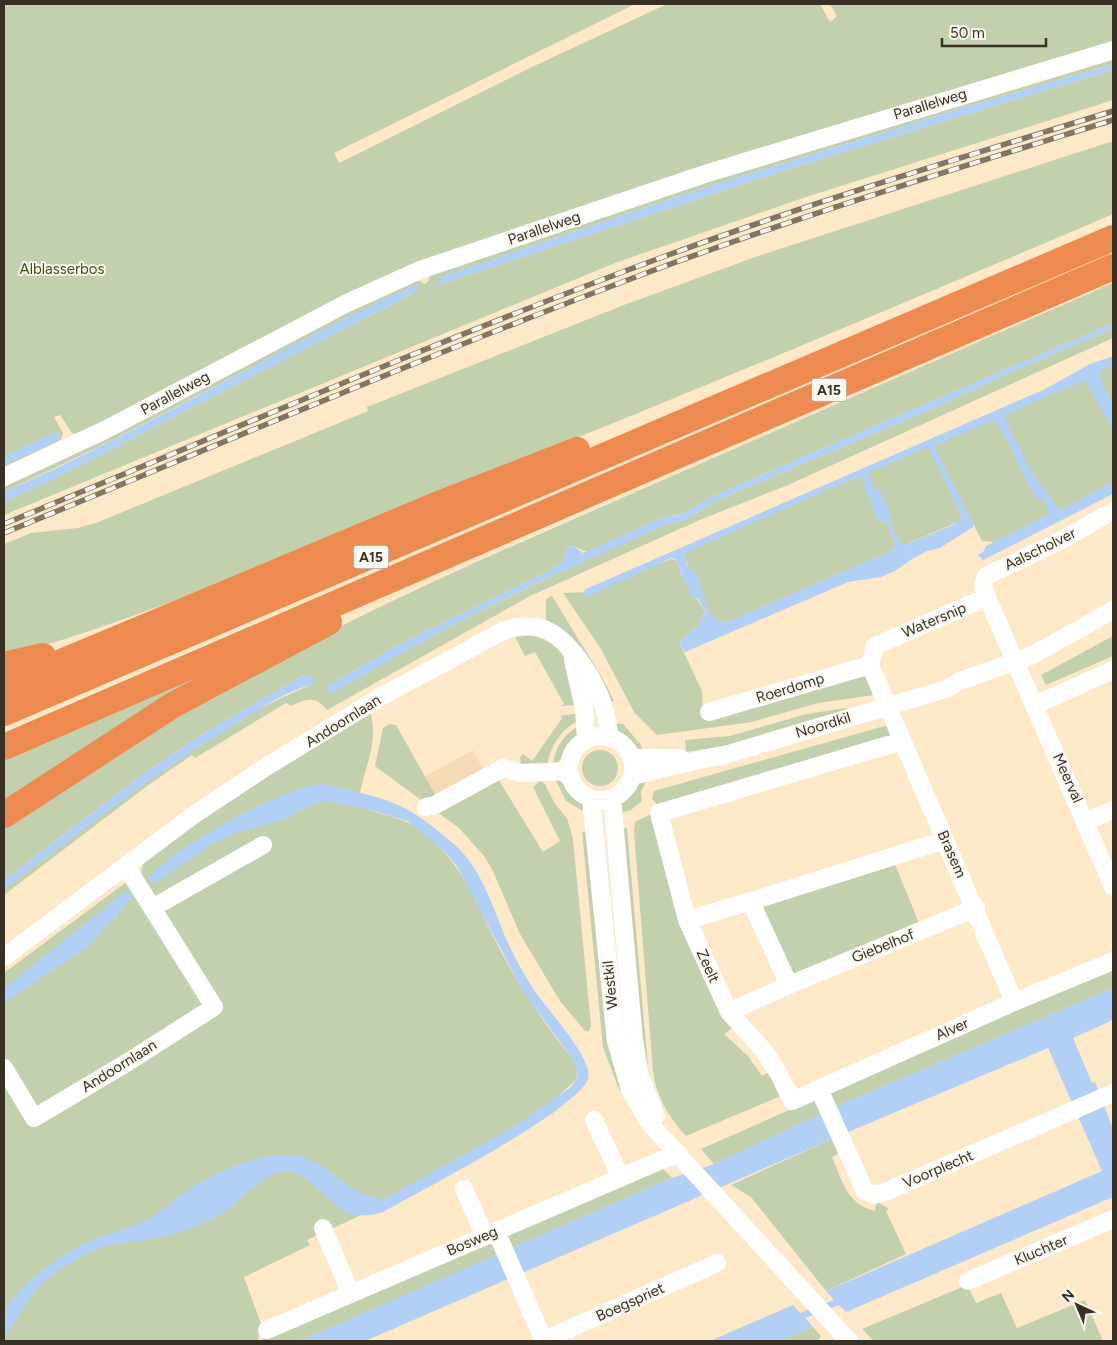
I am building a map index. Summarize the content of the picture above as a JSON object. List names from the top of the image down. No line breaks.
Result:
{"streets":{"highway":["A15"],"street":["Parallelweg","Aalscholver","Watersnip","Roerdomp","Andoornlaan","Noordkil","Meerval","Brasem","Giebelhof","Zeelt","Westkil","Alver","Voorplecht","Bosweg","Kluchter","Boegspriet"]},"crossings":[["Aalscholver","Watersnip"],["Watersnip","Roerdomp"],["Andoornlaan","Noordkil"],["Andoornlaan","Westkil"],["Noordkil","Meerval"],["Noordkil","Brasem"],["Noordkil","Westkil"],["Brasem","Giebelhof"],["Brasem","Zeelt"],["Brasem","Alver"],["Giebelhof","Zeelt"],["Zeelt","Alver"],["Westkil","Bosweg"],["Alver","Voorplecht"],["Bosweg","Boegspriet"]],"parks":["Alblasserbos"],"scale_bar":"50 m","north":"top left"}
